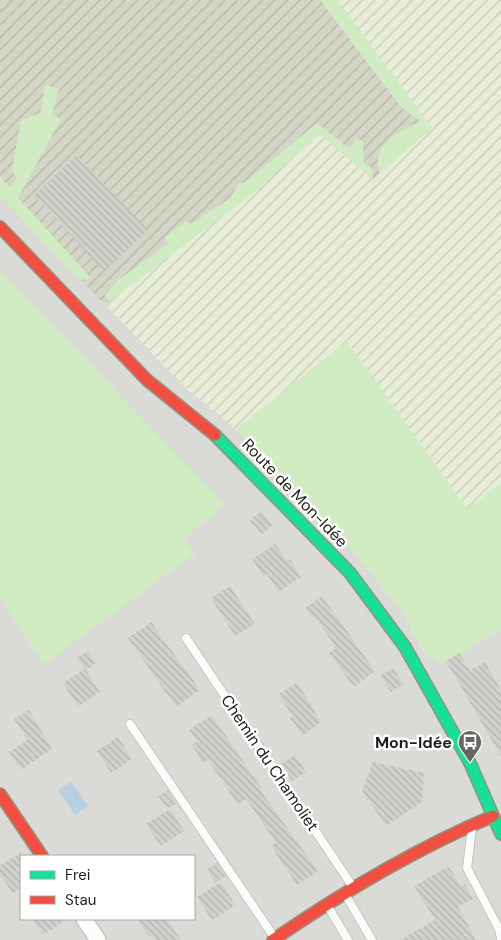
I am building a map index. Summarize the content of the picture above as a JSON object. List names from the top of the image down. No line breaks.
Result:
{"streets":{"main road":["Route de Mon-Idée"],"lane":["Chemin du Chamoliet"]},"places":{"bus stop":["Mon-Idée"]},"legend":["Frei","Stau"]}
